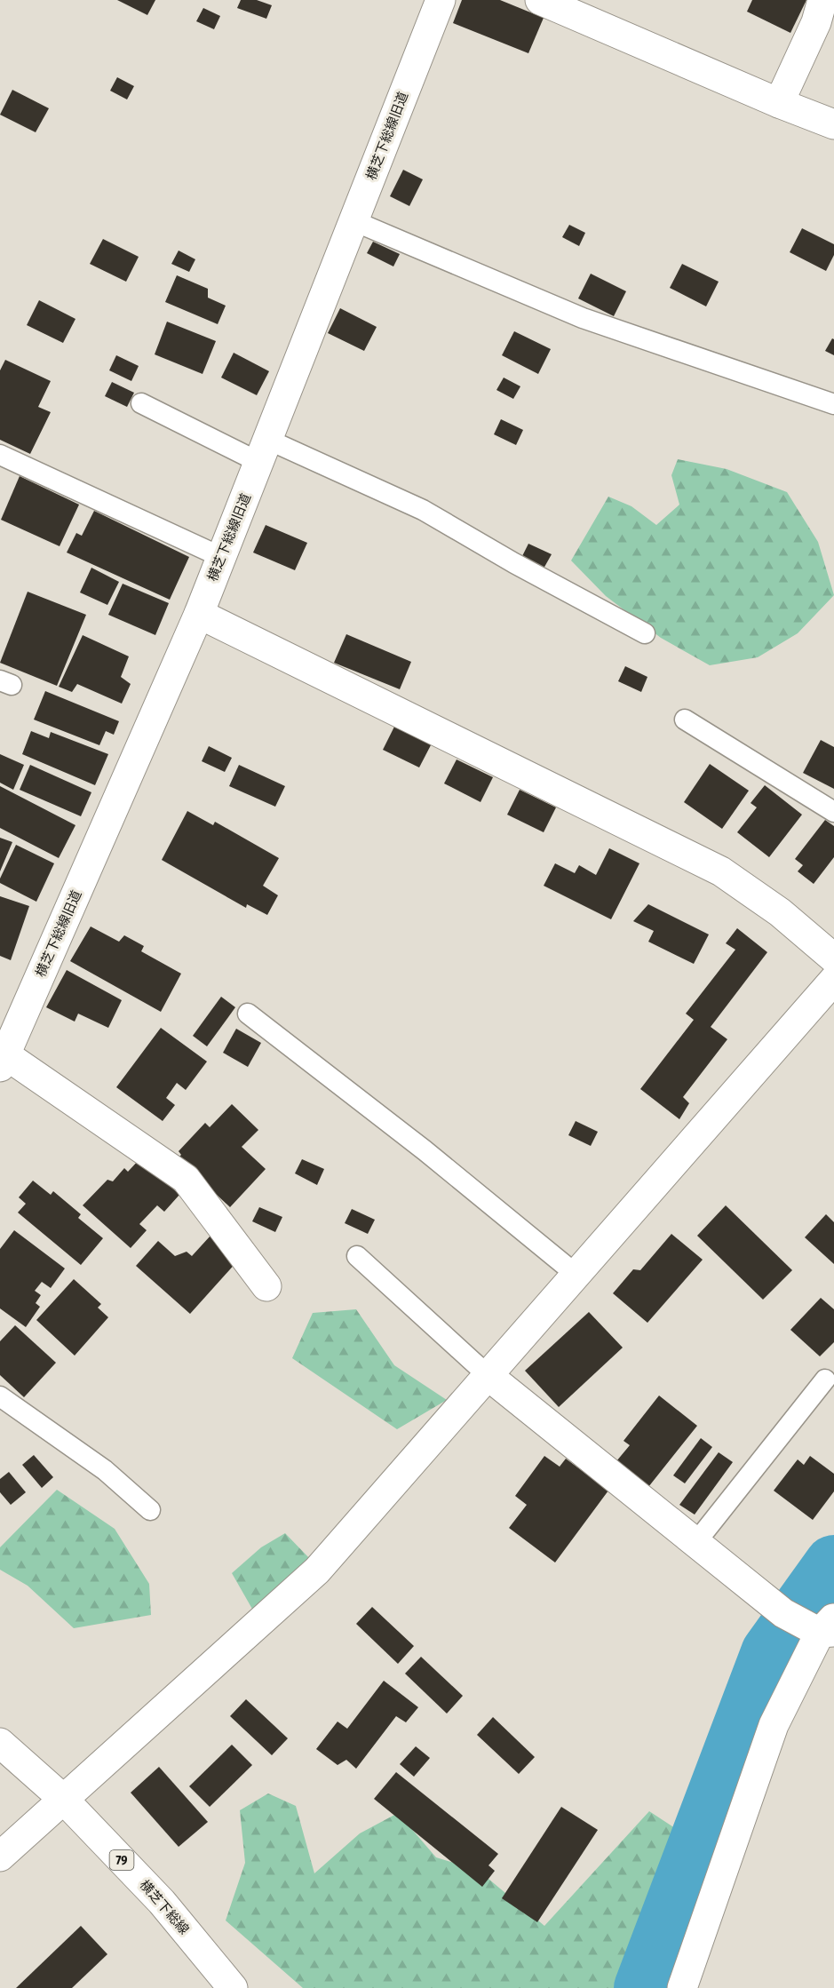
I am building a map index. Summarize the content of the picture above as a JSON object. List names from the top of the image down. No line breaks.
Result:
{"streets":{"street":["横芝下総線旧道","79","横芝下総線"]}}
